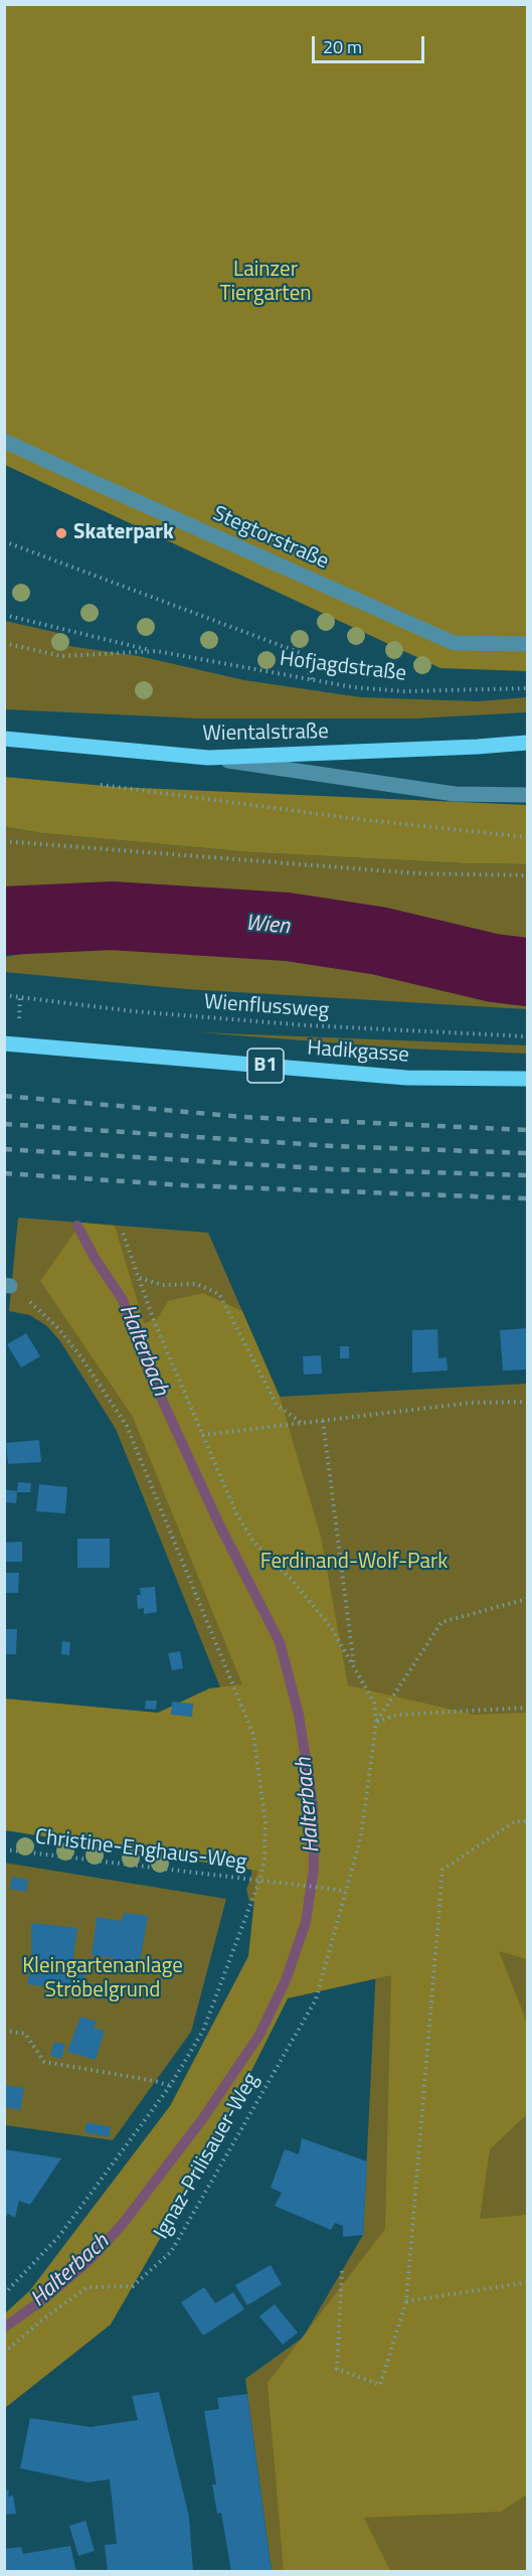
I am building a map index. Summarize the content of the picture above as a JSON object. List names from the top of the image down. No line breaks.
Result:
{"streets":{"main road":["Wientalstraße","Hadikgasse","B1"],"lane":["Stegtorstraße"],"path":["Hofjagdstraße","Wienflussweg","Christine-Enghaus-Weg","Ignaz-Prilisauer-Weg"]},"crossings":[["Christine-Enghaus-Weg","Ignaz-Prilisauer-Weg"]],"water":["Wien","Halterbach"],"parks":["Lainzer Tiergarten","Ferdinand-Wolf-Park","Kleingartenanlage Ströbelgrund"],"places":["Skaterpark"],"scale_bar":"20 m"}
